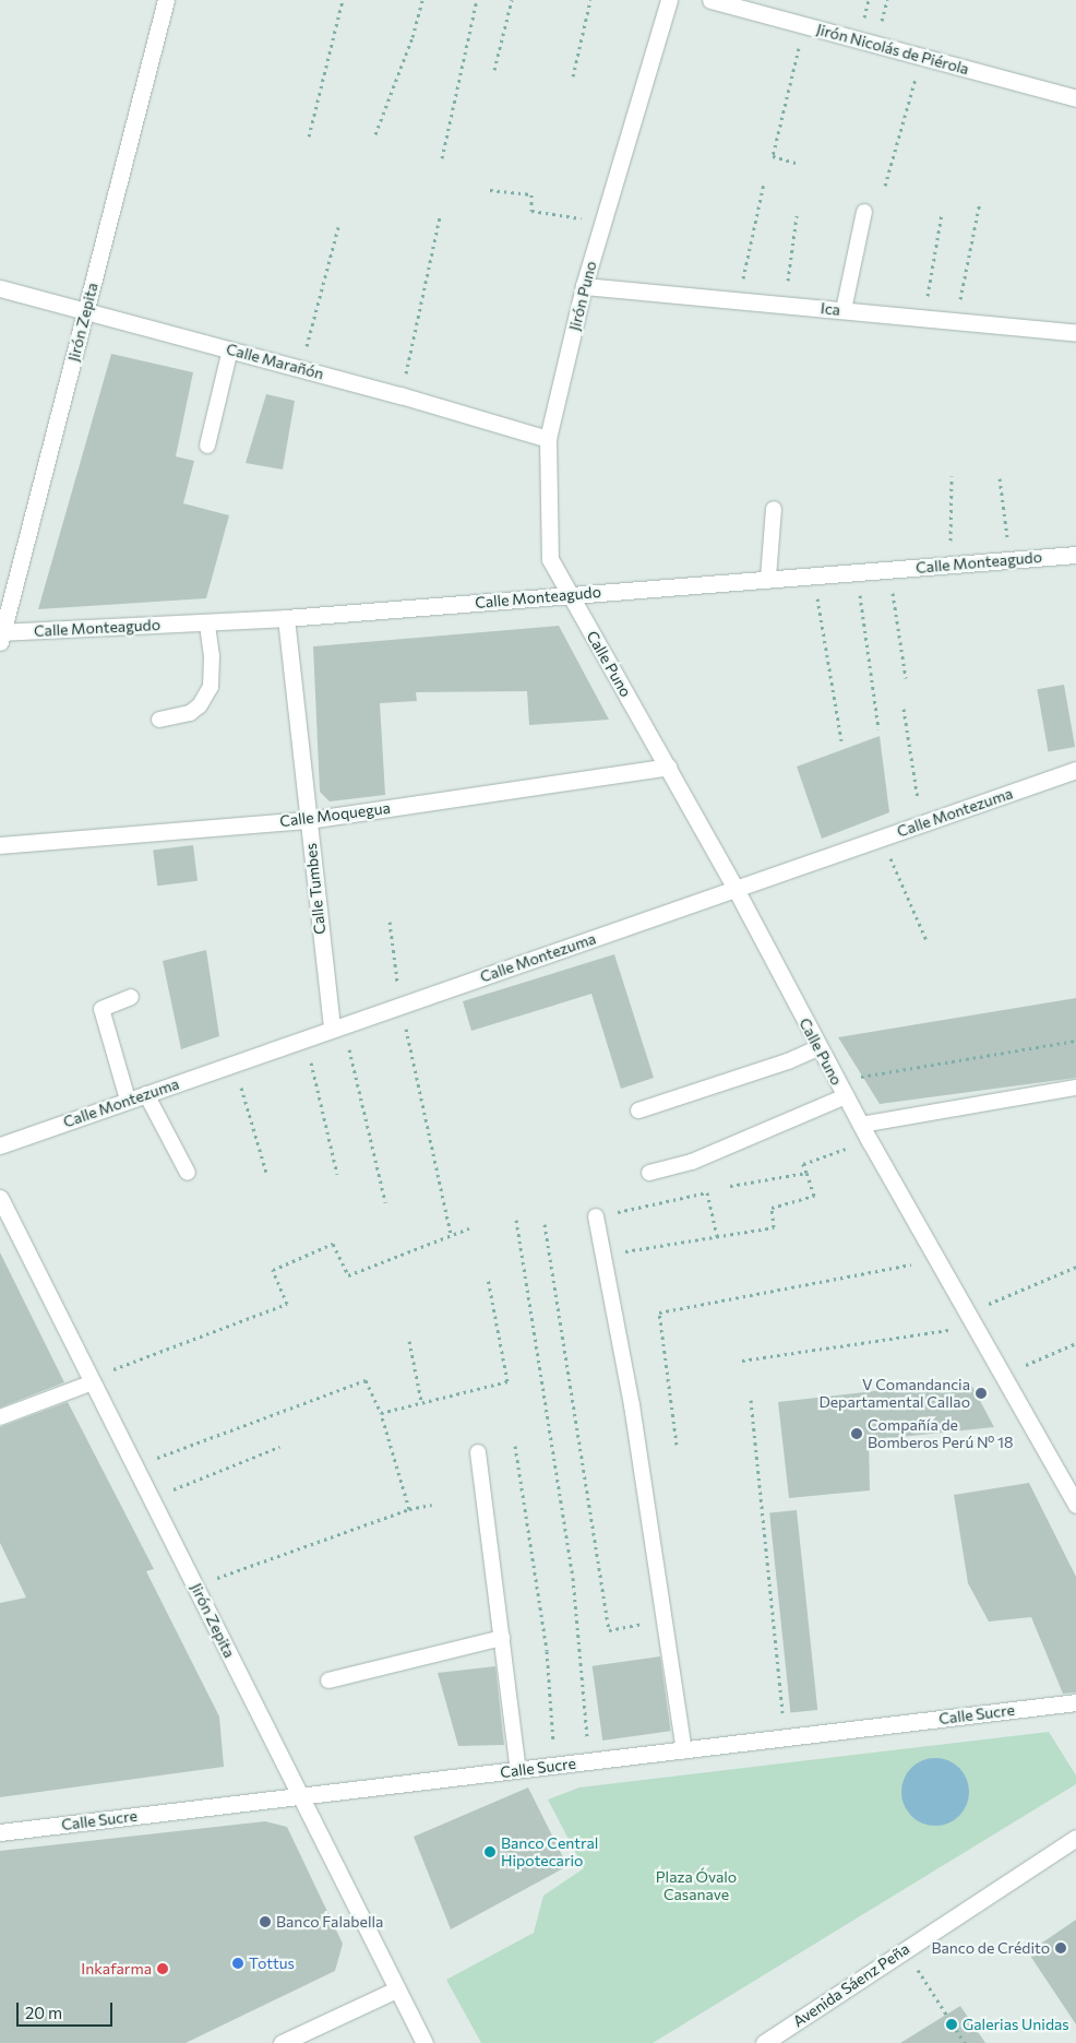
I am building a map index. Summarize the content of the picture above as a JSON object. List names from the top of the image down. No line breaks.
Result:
{"streets":{"street":["Jirón Nicolás de Piérola","Jirón Puno","Ica","Jirón Zepita","Calle Marañón","Calle Monteagudo","Calle Puno","Calle Montezuma","Calle Moquegua","Calle Tumbes","Calle Sucre","Avenida Sáenz Peña"]},"crossings":[["Jirón Puno","Ica"],["Jirón Puno","Calle Marañón"],["Jirón Puno","Calle Monteagudo"],["Jirón Puno","Calle Puno"],["Jirón Zepita","Calle Marañón"],["Jirón Zepita","Calle Monteagudo"],["Jirón Zepita","Calle Sucre"],["Calle Monteagudo","Calle Puno"],["Calle Monteagudo","Calle Tumbes"],["Calle Puno","Calle Montezuma"],["Calle Puno","Calle Moquegua"],["Calle Montezuma","Calle Tumbes"],["Calle Moquegua","Calle Tumbes"]],"parks":["Plaza Óvalo Casanave"],"places":["V Comandancia Departamental Callao","Compañía de Bomberos Perú Nº 18","Banco Central Hipotecario","Banco Falabella","Banco de Crédito","Tottus","Inkafarma","Galerias Unidas"],"scale_bar":"20 m"}
